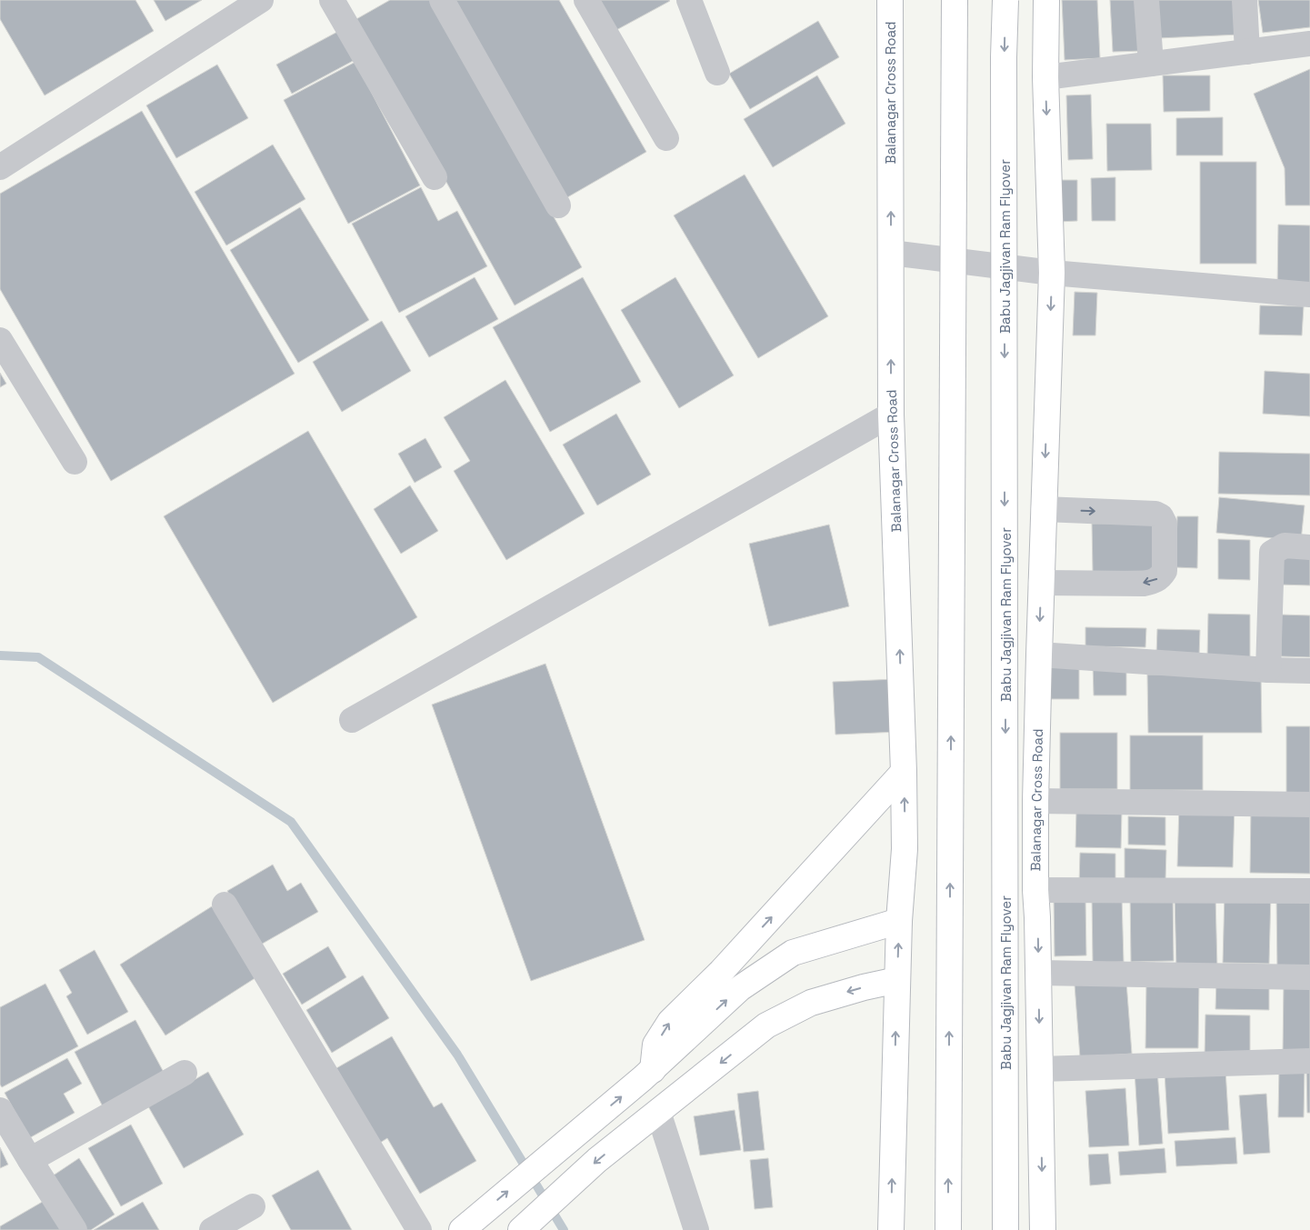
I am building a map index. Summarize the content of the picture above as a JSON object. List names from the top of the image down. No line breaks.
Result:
{"streets":{"main road":["Balanagar Cross Road","Babu Jagjivan Ram Flyover"]}}
